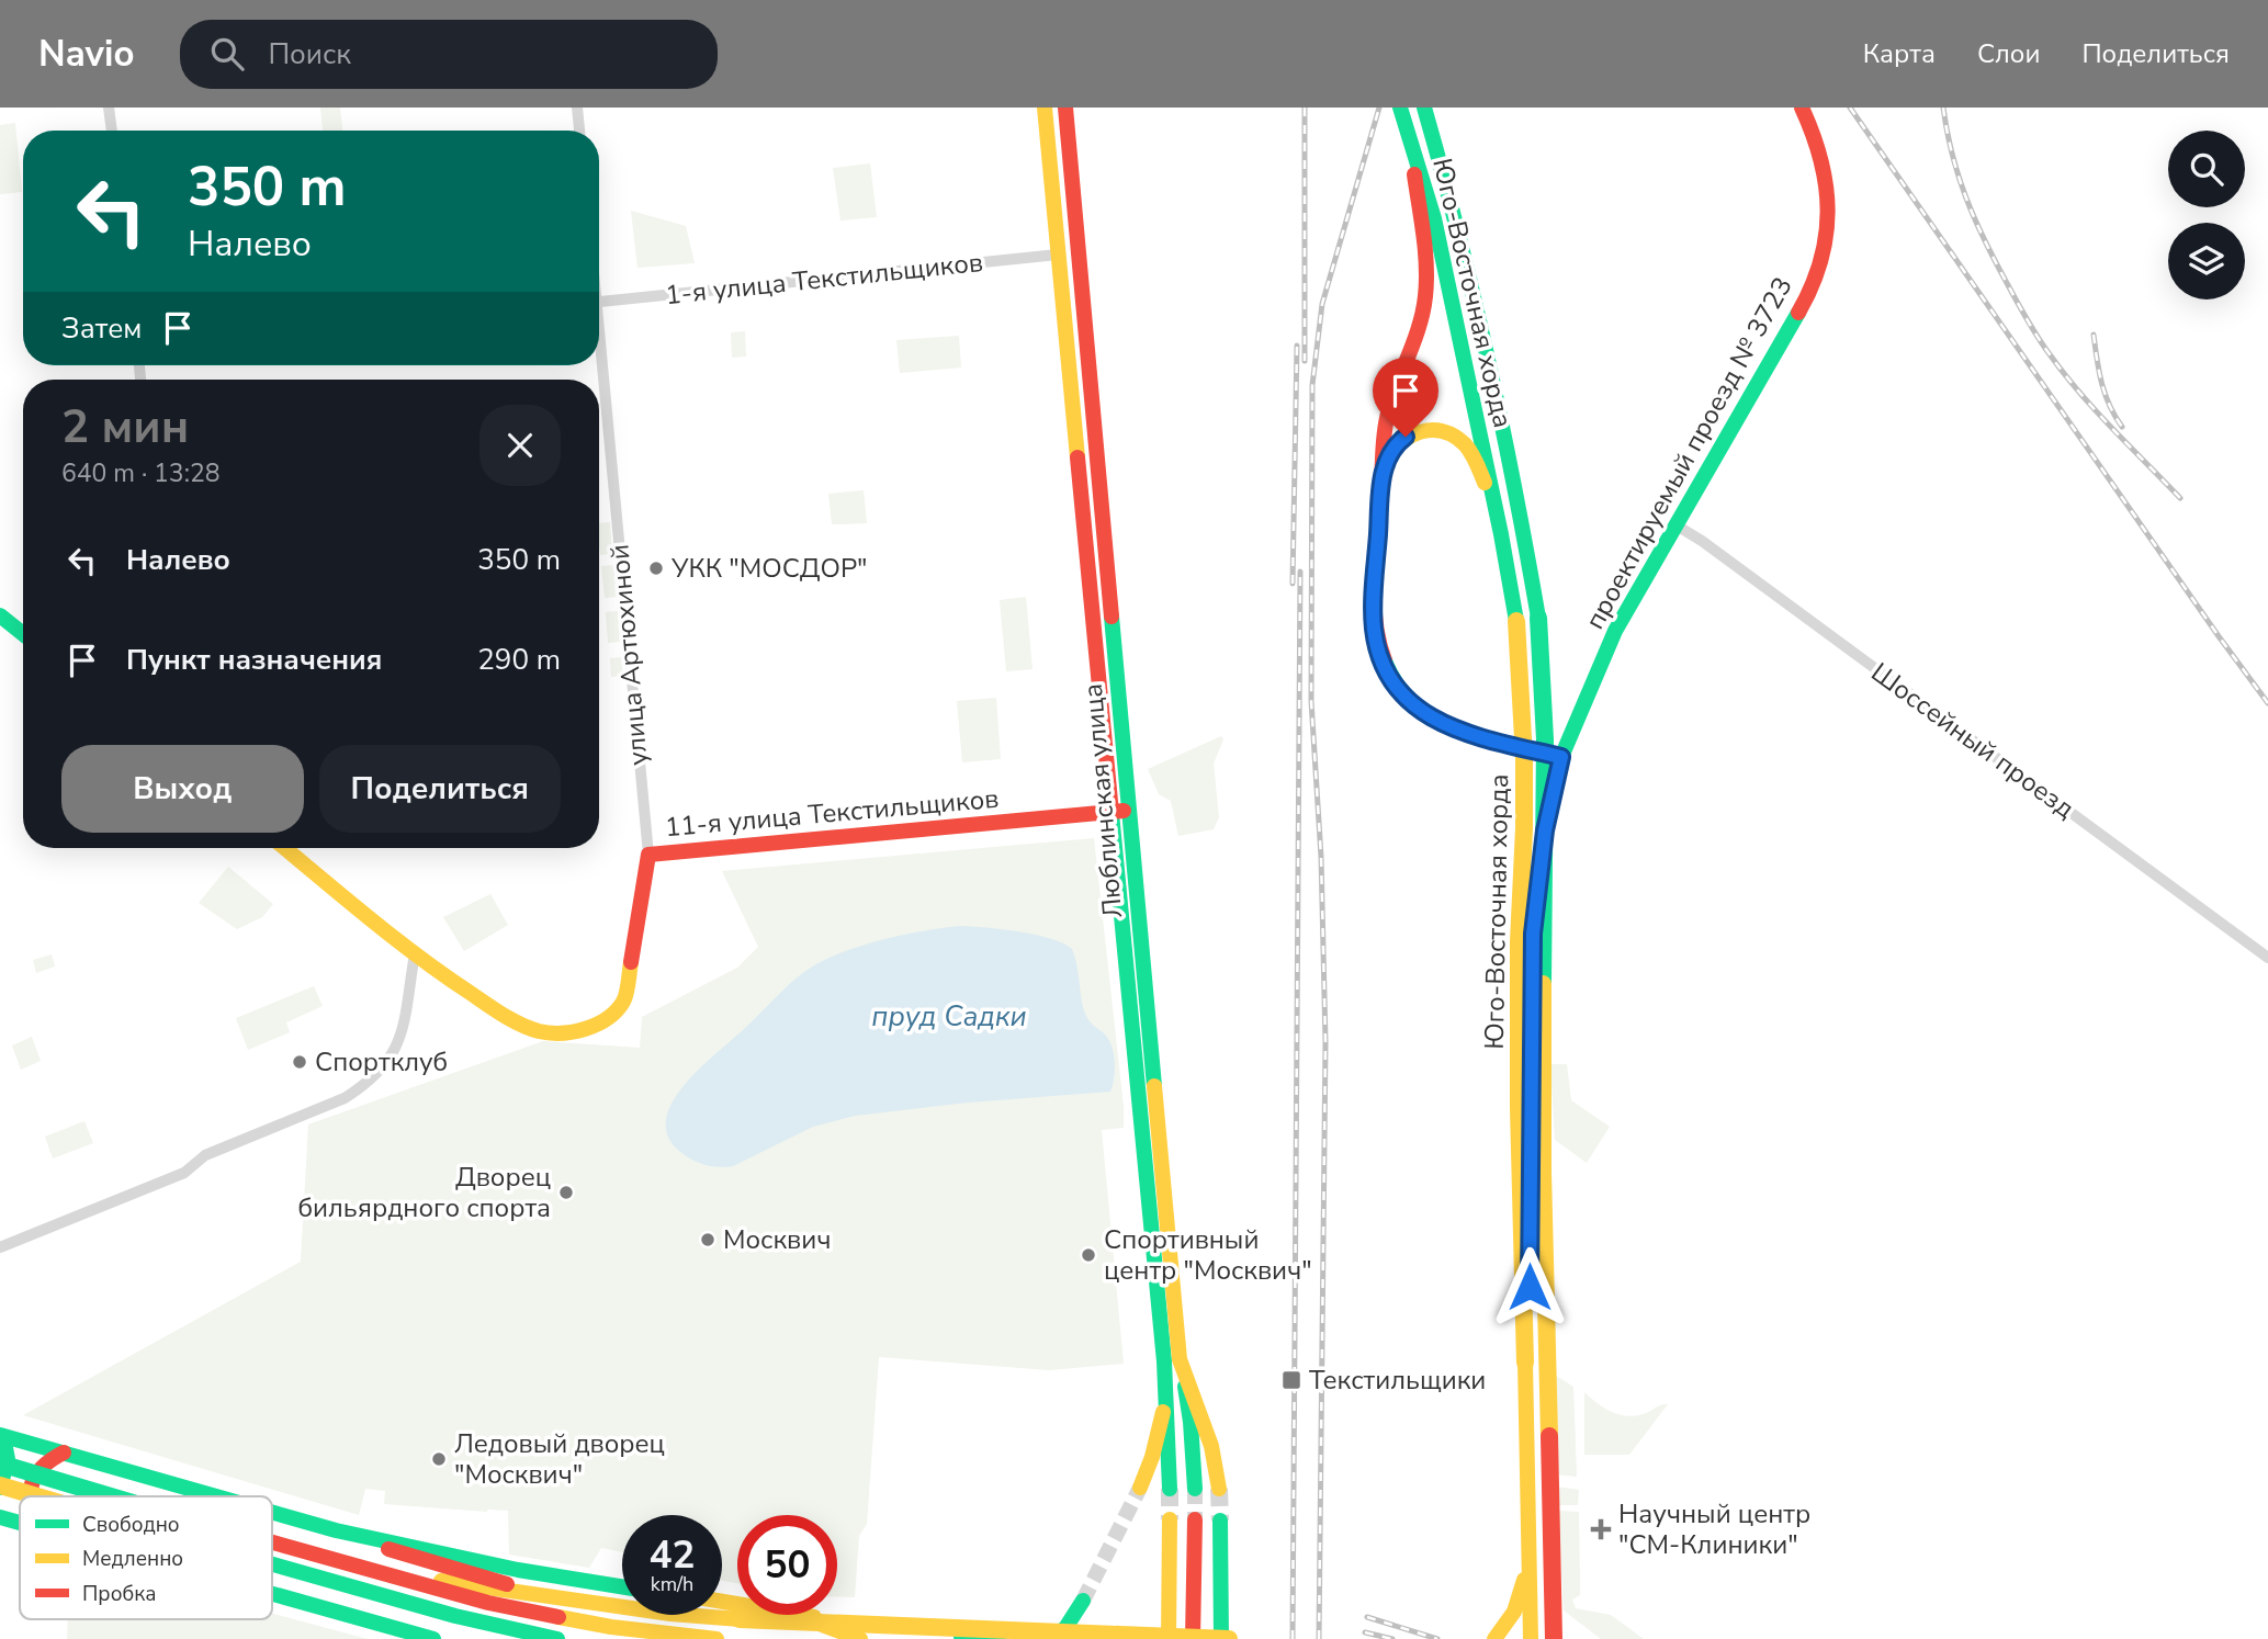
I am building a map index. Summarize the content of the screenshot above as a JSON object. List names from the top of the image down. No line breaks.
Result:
{"streets":{"main road":["Юго-Восточная хорда","проектируемый проезд № 3723","Люблинская улица","11-я улица Текстильщиков"],"street":["1-я улица Текстильщиков","улица Артюхиной","Шоссейный проезд"]},"crossings":[["1-я улица Текстильщиков","Люблинская улица"],["Юго-Восточная хорда","проектируемый проезд № 3723"],["проектируемый проезд № 3723","Шоссейный проезд"],["улица Артюхиной","11-я улица Текстильщиков"],["Люблинская улица","11-я улица Текстильщиков"]],"water":["пруд Садки"],"places":{"other":["УКК \"МОСДОР\"","Спортклуб","Дворец бильярдного спорта","Москвич","Спортивный центр \"Москвич\"","Ледовый дворец \"Москвич\""],"transit":["Текстильщики"],"health":["Научный центр \"СМ-Клиники\""]},"legend":["Свободно","Медленно","Пробка"],"page":{"header":"Navio","search":"Поиск","nav":["Карта","Слои","Поделиться"],"turn":["350 m","Налево"],"then":"Затем","heading":["2 мин","640 m · 13:28"],"list":[{"name":"Налево","value":"350 m"},{"name":"Пункт назначения","value":"290 m"}],"buttons":["Выход","Поделиться"],"speed":"42 km/h","limit":"50"}}
